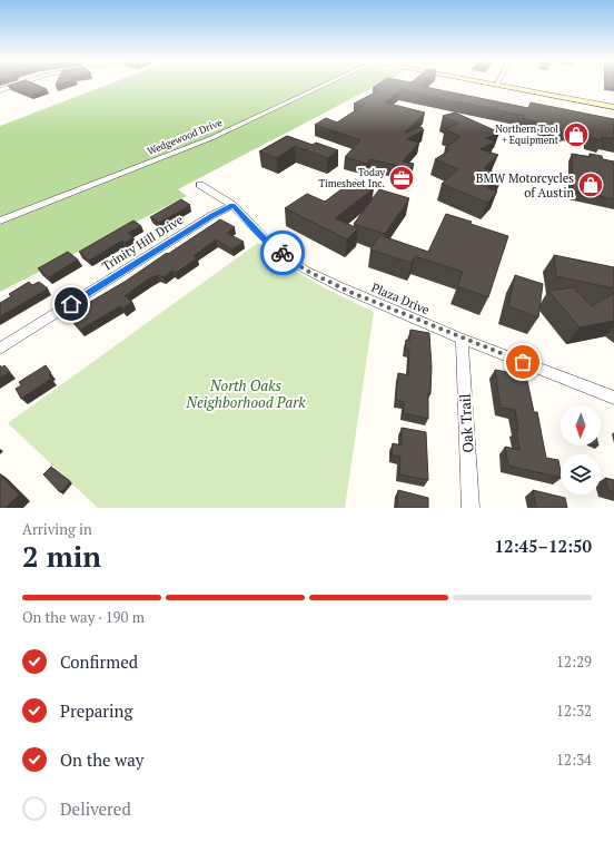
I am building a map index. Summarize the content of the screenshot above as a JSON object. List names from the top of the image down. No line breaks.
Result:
{"streets":{"street":["Wedgewood Drive","Trinity Hill Drive","Plaza Drive","Oak Trail"]},"crossings":[["Trinity Hill Drive","Plaza Drive"],["Plaza Drive","Oak Trail"]],"parks":["North Oaks Neighborhood Park"],"places":{"shop":["Northern Tool + Equipment","BMW Motorcycles of Austin"],"office":["Today Timesheet Inc."]},"north":"bottom","page":{"heading":["2 min","Arriving in","12:45–12:50"],"bar":"On the way · 190 m","list":[["Confirmed","12:29"],["Preparing","12:32"],["On the way","12:34"],"Delivered"]}}
